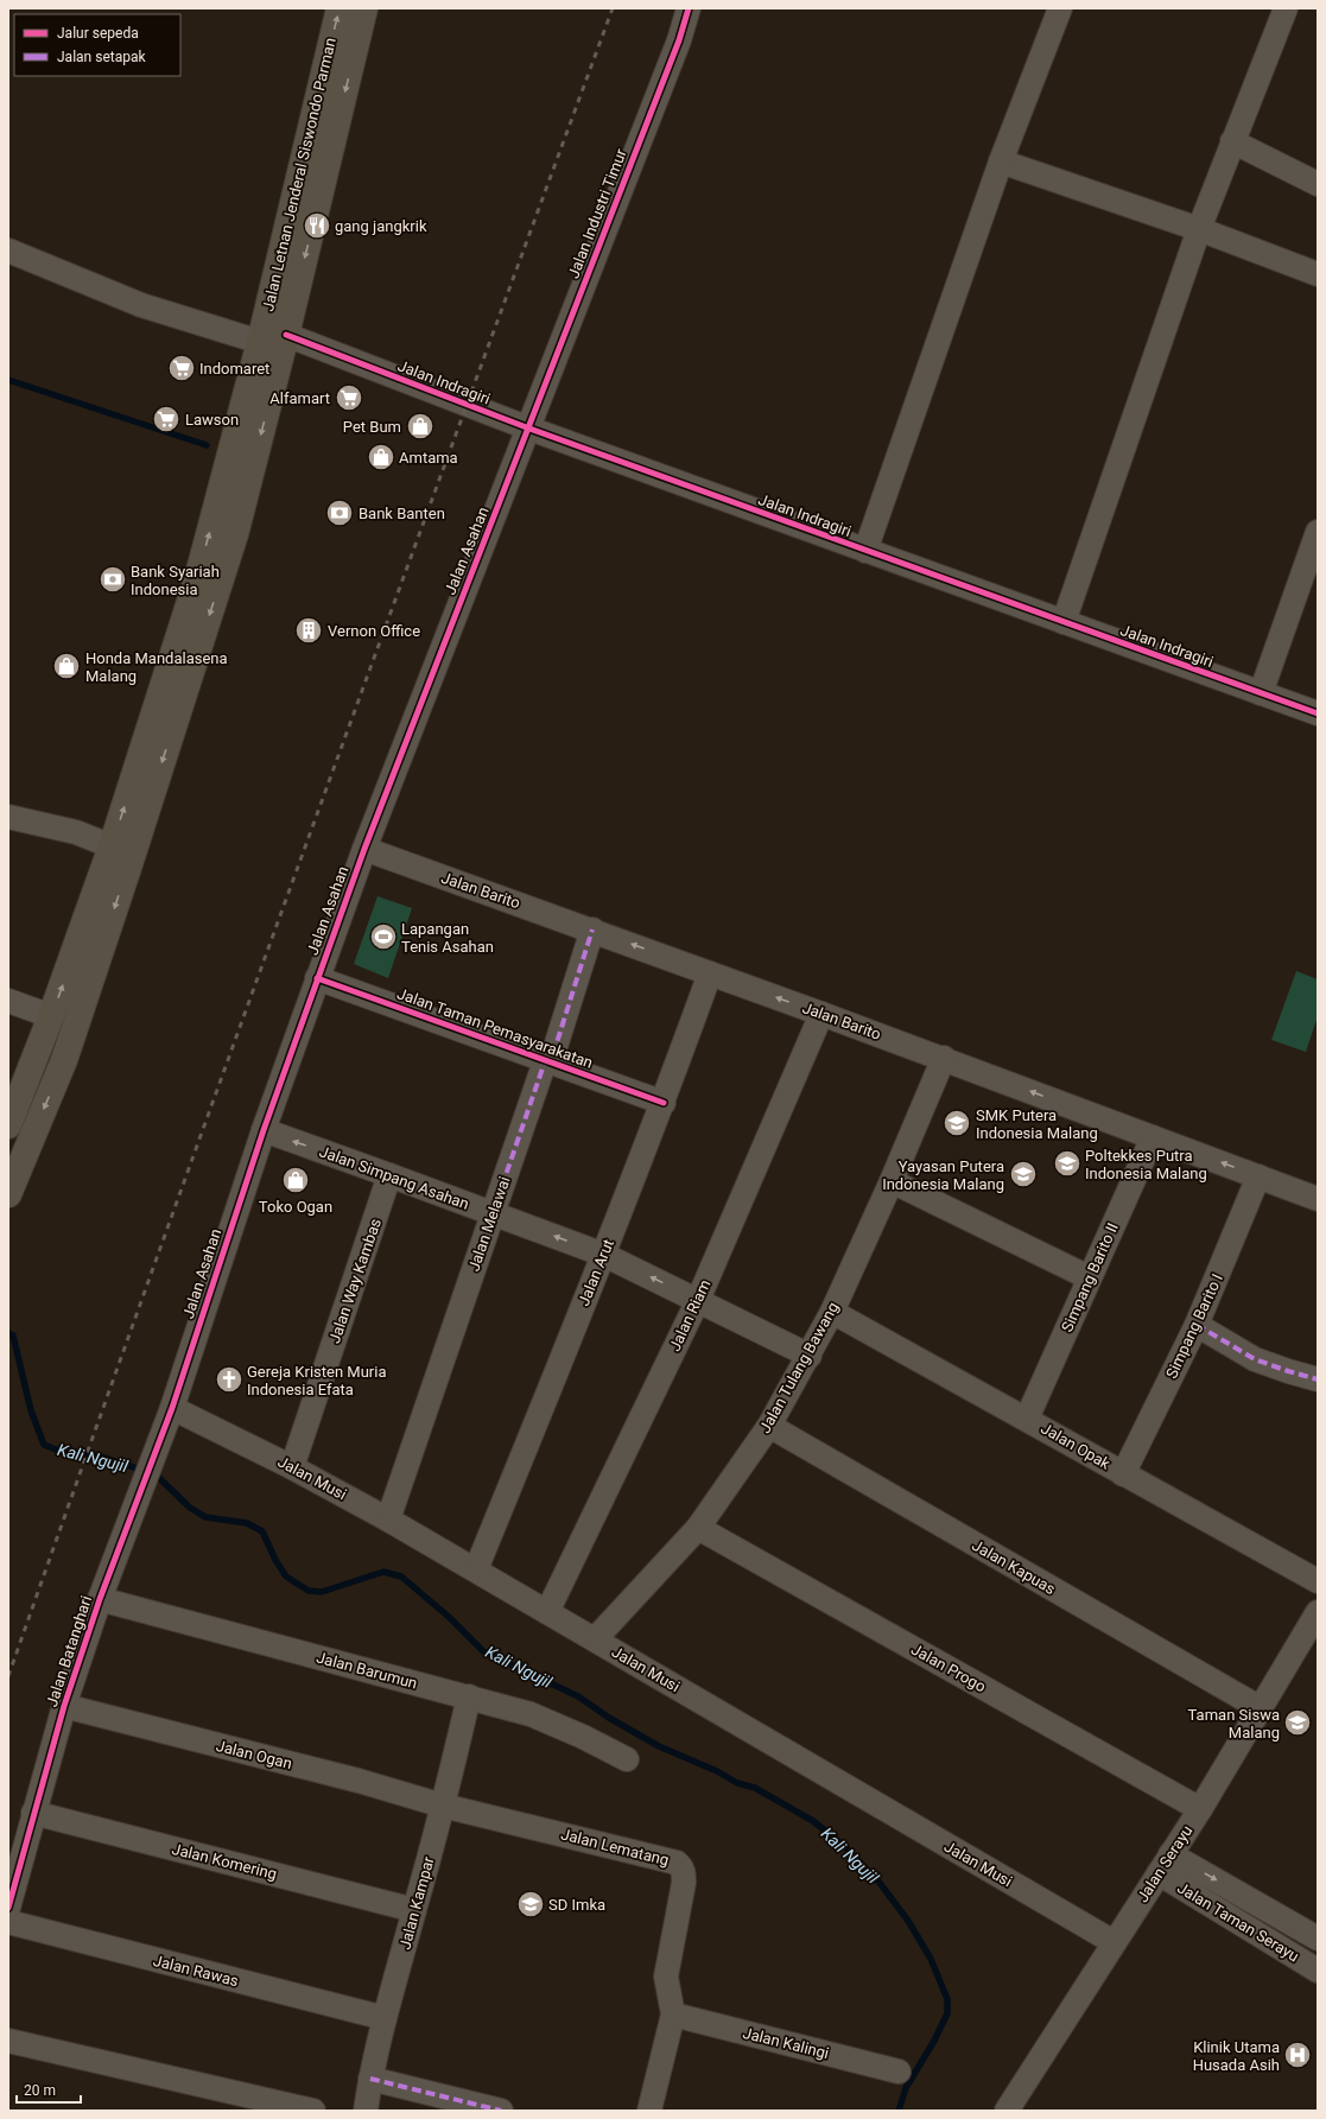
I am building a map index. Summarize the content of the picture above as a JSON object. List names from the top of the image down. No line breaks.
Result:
{"streets":{"main road":["Jalan Letnan Jenderal Siswondo Parman"],"street":["Jalan Industri Timur","Jalan Indragiri","Jalan Asahan","Jalan Barito","Jalan Taman Pemasyarakatan","Jalan Simpang Asahan","Jalan Melawai","Jalan Arut","Simpang Barito II","Jalan Way Kambas","Jalan Riam","Simpang Barito I","Jalan Tulang Bawang","Jalan Opak","Jalan Musi","Jalan Kapuas","Jalan Batanghari","Jalan Progo","Jalan Barumun","Jalan Ogan","Jalan Lematang","Jalan Komering","Jalan Serayu","Jalan Kampar","Jalan Taman Serayu","Jalan Rawas","Jalan Kalingi"]},"crossings":[["Jalan Letnan Jenderal Siswondo Parman","Jalan Indragiri"],["Jalan Industri Timur","Jalan Indragiri"],["Jalan Industri Timur","Jalan Asahan"],["Jalan Indragiri","Jalan Asahan"],["Jalan Asahan","Jalan Barito"],["Jalan Asahan","Jalan Taman Pemasyarakatan"],["Jalan Asahan","Jalan Simpang Asahan"],["Jalan Asahan","Jalan Musi"],["Jalan Asahan","Jalan Batanghari"],["Jalan Barito","Jalan Melawai"],["Jalan Barito","Jalan Arut"],["Jalan Barito","Simpang Barito II"],["Jalan Barito","Jalan Riam"],["Jalan Barito","Simpang Barito I"],["Jalan Barito","Jalan Tulang Bawang"],["Jalan Taman Pemasyarakatan","Jalan Melawai"],["Jalan Taman Pemasyarakatan","Jalan Arut"],["Jalan Simpang Asahan","Jalan Melawai"],["Jalan Simpang Asahan","Jalan Arut"],["Jalan Simpang Asahan","Jalan Way Kambas"],["Jalan Simpang Asahan","Jalan Riam"],["Jalan Simpang Asahan","Jalan Tulang Bawang"],["Jalan Melawai","Jalan Musi"],["Jalan Arut","Jalan Musi"],["Simpang Barito II","Jalan Opak"],["Jalan Way Kambas","Jalan Musi"],["Jalan Riam","Jalan Musi"],["Simpang Barito I","Jalan Opak"],["Jalan Tulang Bawang","Jalan Opak"],["Jalan Tulang Bawang","Jalan Musi"],["Jalan Tulang Bawang","Jalan Kapuas"],["Jalan Tulang Bawang","Jalan Progo"],["Jalan Musi","Jalan Batanghari"],["Jalan Musi","Jalan Serayu"],["Jalan Kapuas","Jalan Serayu"],["Jalan Batanghari","Jalan Barumun"],["Jalan Batanghari","Jalan Ogan"],["Jalan Batanghari","Jalan Komering"],["Jalan Progo","Jalan Serayu"],["Jalan Barumun","Jalan Kampar"],["Jalan Ogan","Jalan Lematang"],["Jalan Ogan","Jalan Kampar"],["Jalan Lematang","Jalan Kampar"],["Jalan Lematang","Jalan Kalingi"],["Jalan Komering","Jalan Kampar"],["Jalan Serayu","Jalan Taman Serayu"],["Jalan Kampar","Jalan Rawas"]],"one_way":["Jalan Simpang Asahan"],"water":["Kali Ngujil"],"places":{"restaurant":["gang jangkrik"],"supermarket":["Indomaret","Alfamart","Lawson"],"shop":["Pet Bum","Amtama","Honda Mandalasena Malang","Toko Ogan"],"bank":["Bank Banten","Bank Syariah Indonesia"],"building":["Vernon Office"],"sports":["Lapangan Tenis Asahan"],"school or university":["SMK Putera Indonesia Malang","Poltekkes Putra Indonesia Malang","Yayasan Putera Indonesia Malang","Taman Siswa Malang","SD Imka"],"church":["Gereja Kristen Muria Indonesia Efata"],"hospital":["Klinik Utama Husada Asih"]},"legend":["Jalur sepeda","Jalan setapak"],"scale_bar":"20 m"}
